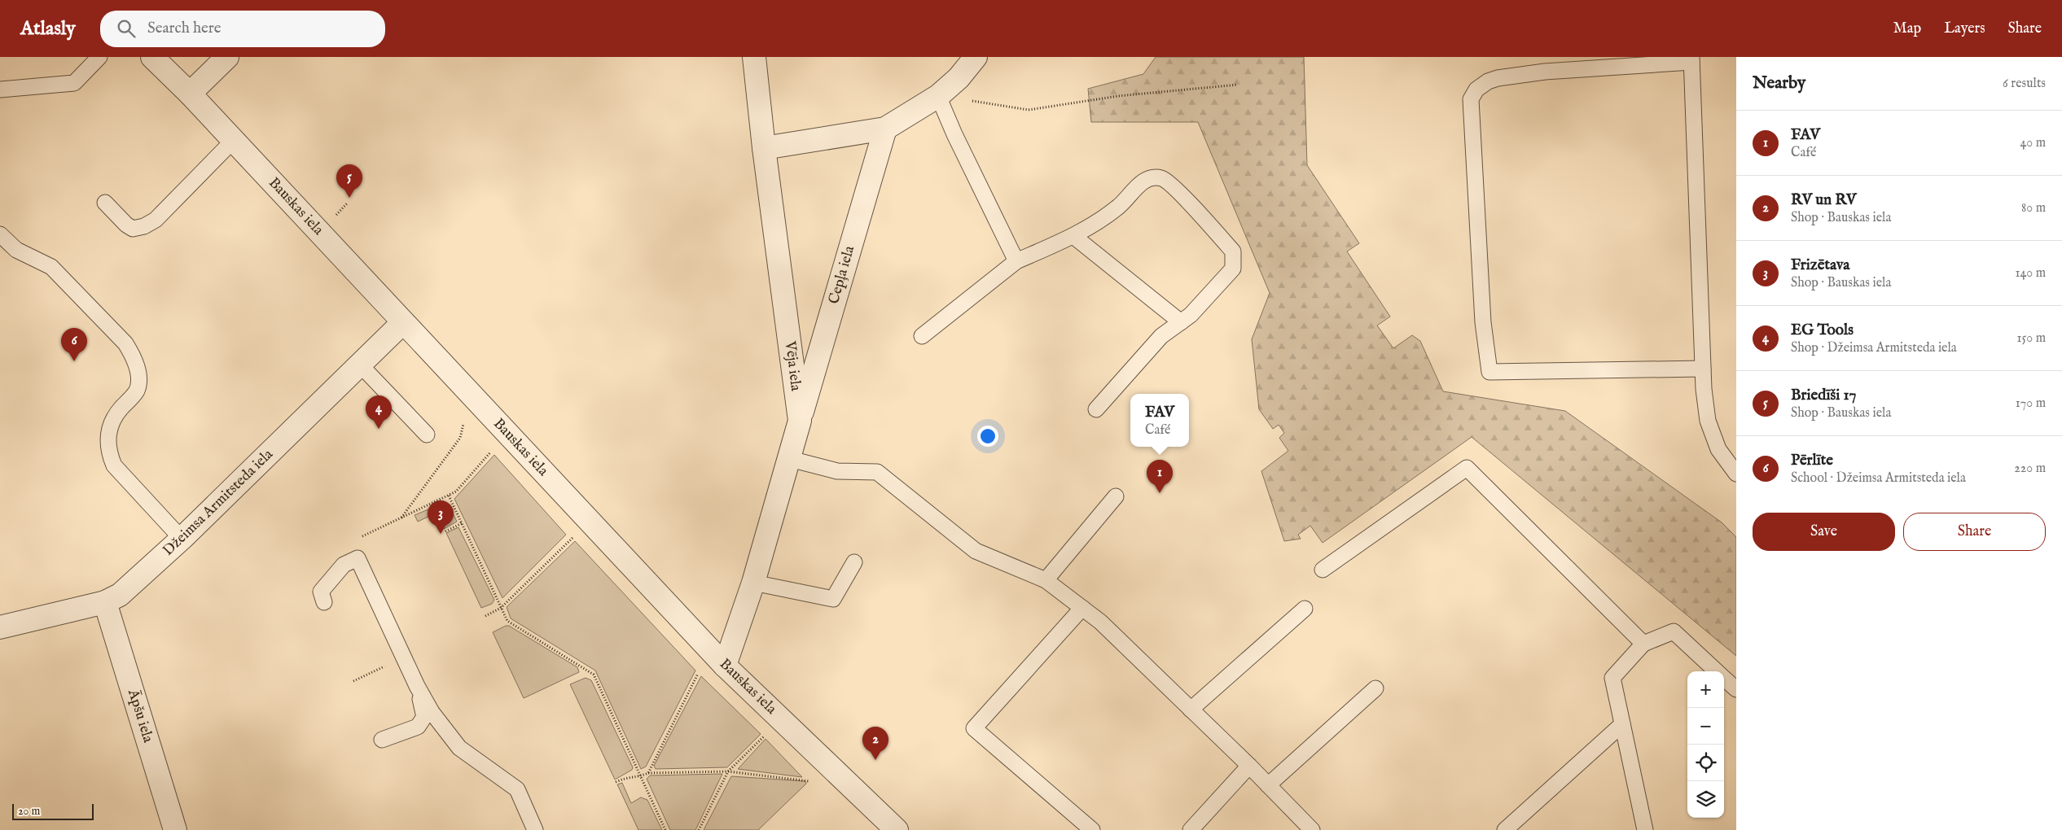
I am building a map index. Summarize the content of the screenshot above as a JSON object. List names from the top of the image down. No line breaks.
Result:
{"streets":{"street":["Bauskas iela","Cepļa iela","Vēja iela","Džeimsa Armitsteda iela","Āpšu iela"]},"crossings":[["Bauskas iela","Vēja iela"],["Bauskas iela","Džeimsa Armitsteda iela"],["Cepļa iela","Vēja iela"],["Džeimsa Armitsteda iela","Āpšu iela"]],"scale_bar":"20 m","page":{"header":"Atlasly","search":"Search here","nav":["Map","Layers","Share"],"heading":["Nearby","6 results"],"list":[{"mark":"1","name":"FAV","note":"Café","value":"40 m"},{"mark":"2","name":"RV un RV","note":"Shop · Bauskas iela","value":"80 m"},{"mark":"3","name":"Frizētava","note":"Shop · Bauskas iela","value":"140 m"},{"mark":"4","name":"EG Tools","note":"Shop · Džeimsa Armitsteda iela","value":"150 m"},{"mark":"5","name":"Briedīši 17","note":"Shop · Bauskas iela","value":"170 m"},{"mark":"6","name":"Pērlīte","note":"School · Džeimsa Armitsteda iela","value":"220 m"}],"pins":["5","6","4","1","3","2"],"popup":["FAV","Café"],"buttons":["Save","Share"],"map_buttons":["+","−"],"scale":"20 m"}}
